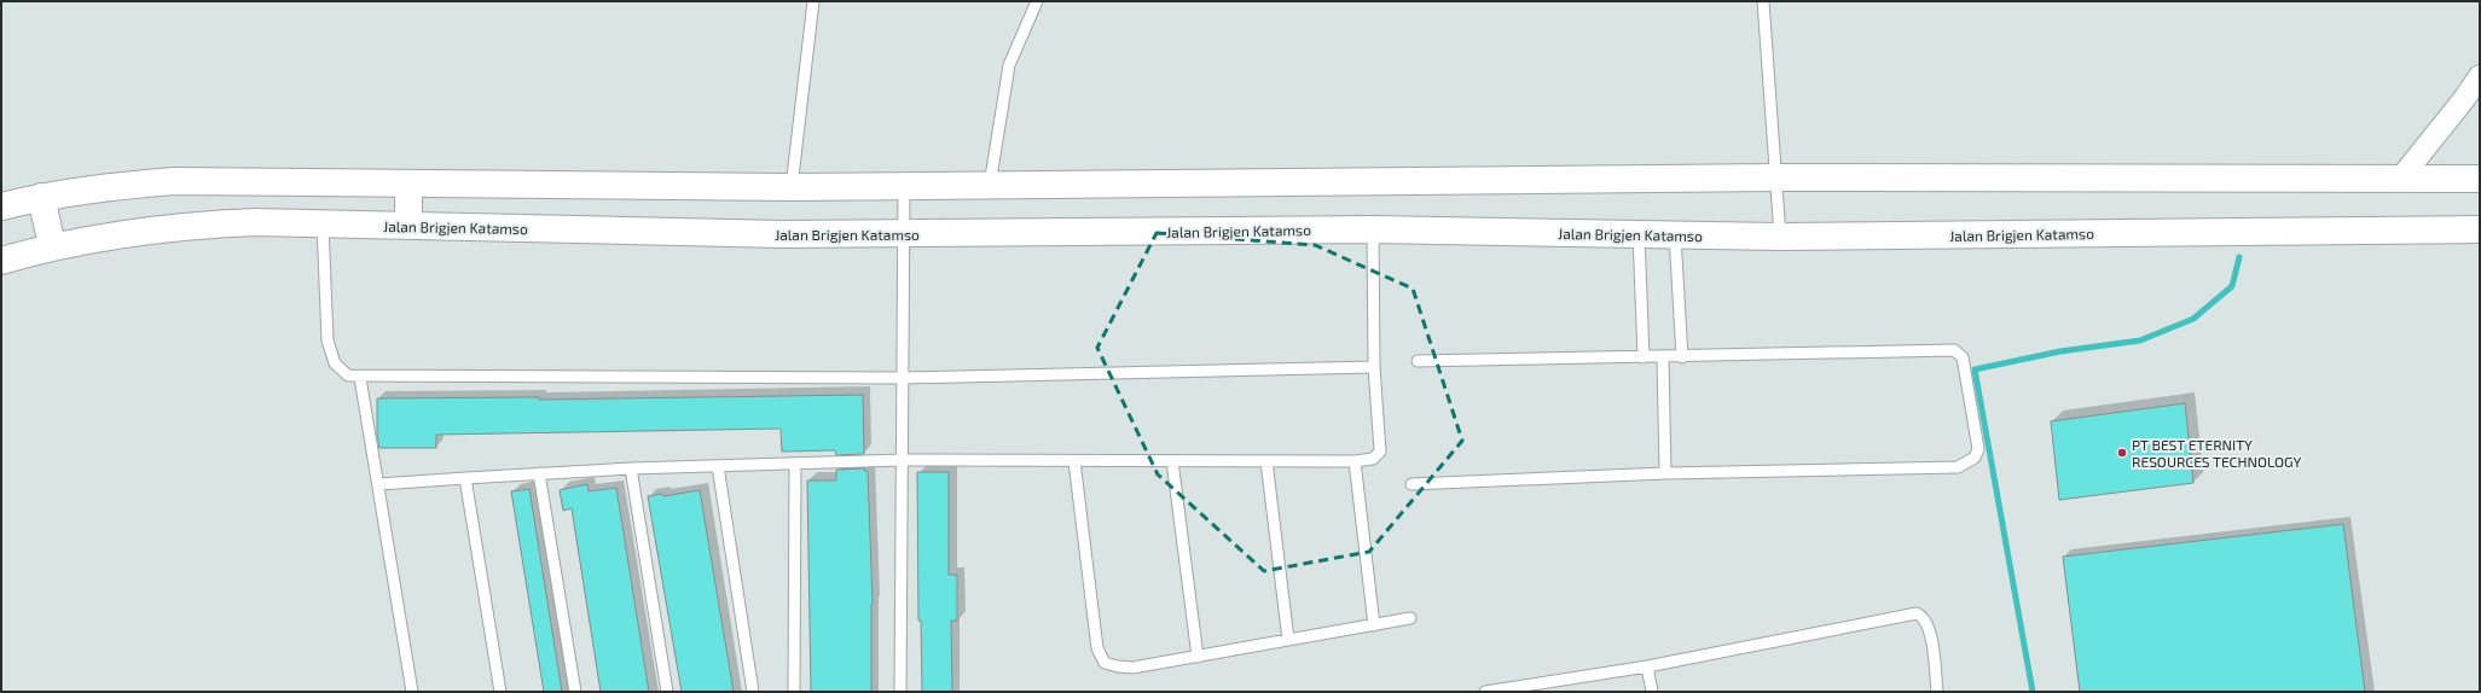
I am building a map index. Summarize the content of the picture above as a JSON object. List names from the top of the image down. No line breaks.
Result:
{"streets":{"highway":["Jalan Brigjen Katamso"]},"places":["PT BEST ETERNITY RESOURCES TECHNOLOGY"]}
